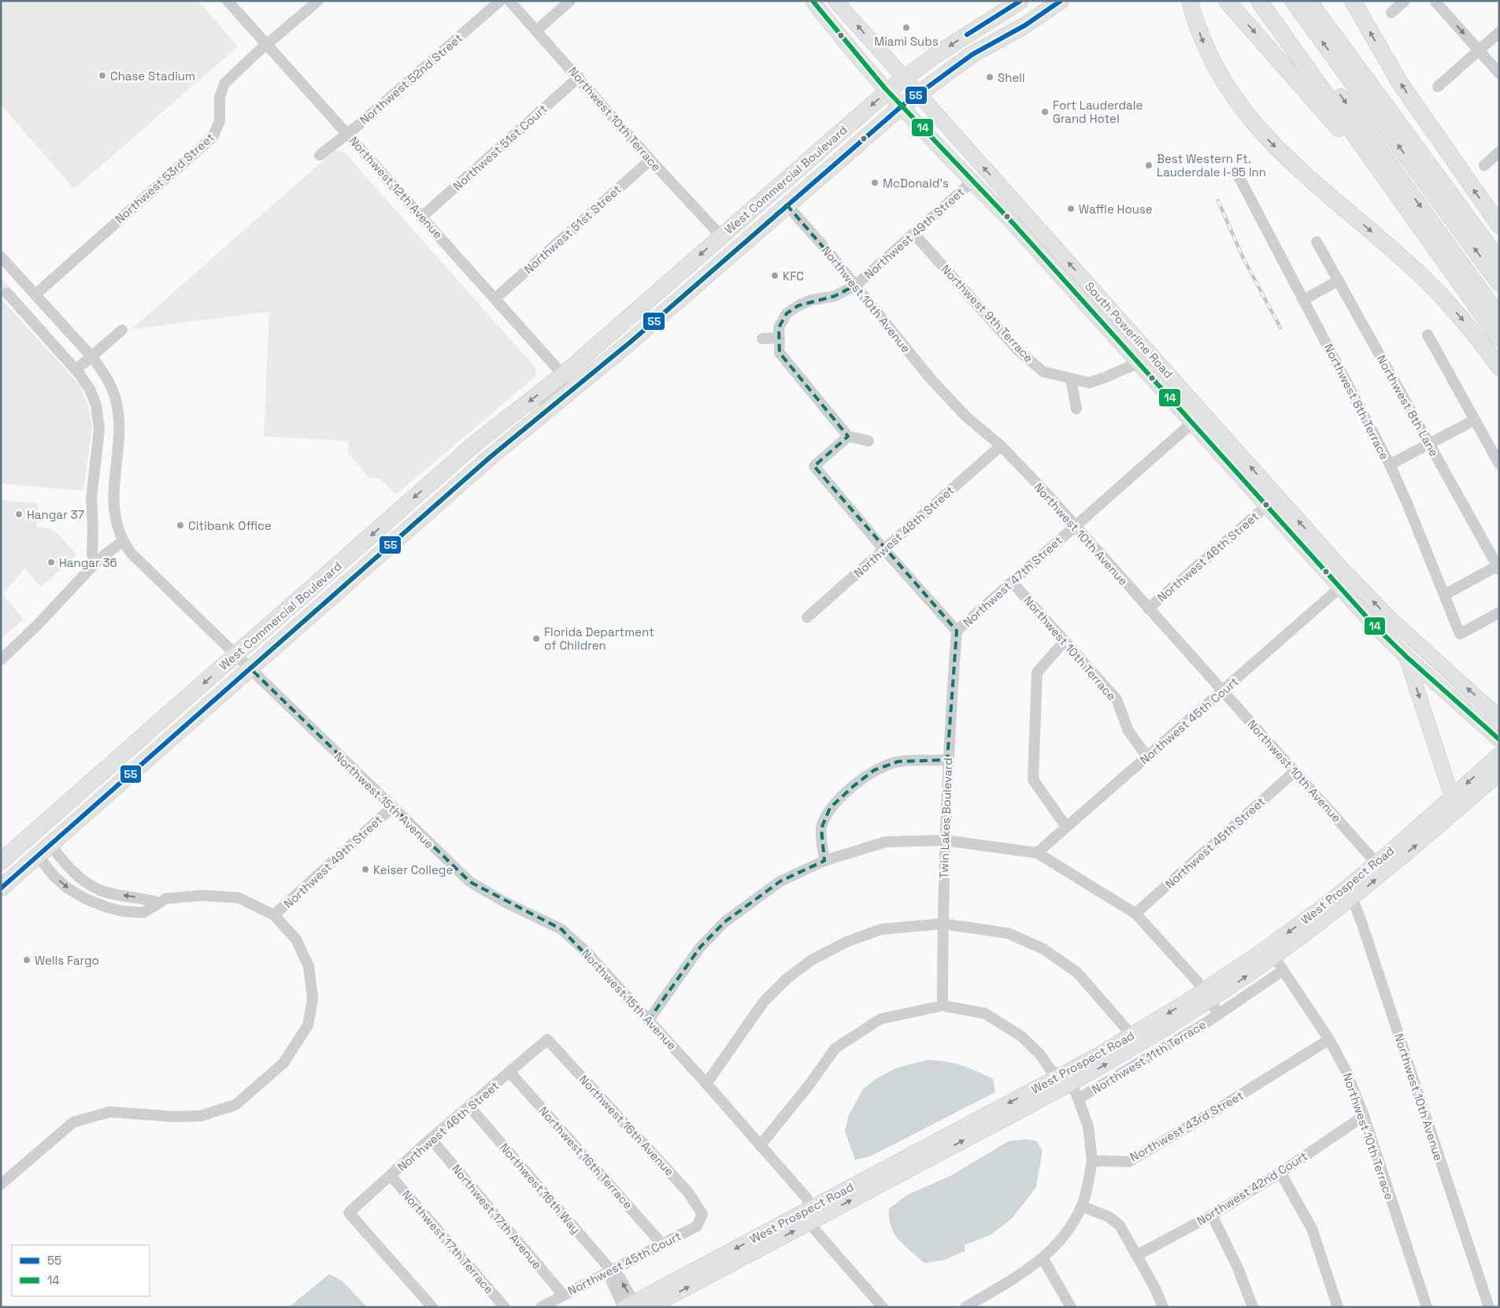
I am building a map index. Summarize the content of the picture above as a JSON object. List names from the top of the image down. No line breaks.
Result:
{"streets":{"highway":["West Commercial Boulevard"],"main road":["South Powerline Road","West Prospect Road"],"street":["Northwest 52nd Street","Northwest 10th Terrace","Northwest 51st Court","Northwest 53rd Street","Northwest 12th Avenue","Northwest 51st Street","Northwest 49th Street","Northwest 10th Avenue","Northwest 9th Terrace","Northwest 8th Terrace","Northwest 8th Lane","Northwest 48th Street","Northwest 46th Street","Northwest 47th Street","Northwest 45th Court","Northwest 15th Avenue","Twin Lakes Boulevard","Northwest 45th Street","Northwest 11th Terrace","Northwest 16th Avenue","Northwest 43rd Street","Northwest 16th Terrace","Northwest 16th Way","Northwest 42nd Court","Northwest 17th Avenue","Northwest 17th Terrace"]},"crossings":[["Northwest 52nd Street","Northwest 12th Avenue"],["Northwest 10th Terrace","Northwest 51st Court"],["Northwest 10th Terrace","West Commercial Boulevard"],["Northwest 10th Terrace","Northwest 51st Street"],["Northwest 10th Terrace","Northwest 47th Street"],["Northwest 10th Terrace","Northwest 45th Court"],["Northwest 10th Terrace","West Prospect Road"],["Northwest 10th Terrace","Northwest 11th Terrace"],["Northwest 10th Terrace","Northwest 43rd Street"],["Northwest 10th Terrace","Northwest 42nd Court"],["Northwest 51st Court","Northwest 12th Avenue"],["Northwest 53rd Street","Northwest 12th Avenue"],["Northwest 53rd Street","Northwest 15th Avenue"],["West Commercial Boulevard","Northwest 12th Avenue"],["West Commercial Boulevard","Northwest 10th Avenue"],["West Commercial Boulevard","South Powerline Road"],["West Commercial Boulevard","Northwest 15th Avenue"],["Northwest 12th Avenue","Northwest 51st Street"],["Northwest 49th Street","Northwest 10th Avenue"],["Northwest 49th Street","Northwest 9th Terrace"],["Northwest 49th Street","South Powerline Road"],["Northwest 49th Street","Northwest 15th Avenue"],["Northwest 10th Avenue","Northwest 48th Street"],["Northwest 10th Avenue","Northwest 46th Street"],["Northwest 10th Avenue","Northwest 47th Street"],["Northwest 10th Avenue","Northwest 45th Court"],["Northwest 10th Avenue","Northwest 45th Street"],["Northwest 10th Avenue","West Prospect Road"],["Northwest 9th Terrace","South Powerline Road"],["South Powerline Road","Northwest 46th Street"],["South Powerline Road","Northwest 47th Street"],["South Powerline Road","Northwest 45th Court"],["Northwest 46th Street","Northwest 16th Avenue"],["Northwest 46th Street","Northwest 16th Terrace"],["Northwest 46th Street","Northwest 16th Way"],["Northwest 46th Street","Northwest 17th Avenue"],["Northwest 46th Street","Northwest 17th Terrace"],["Northwest 47th Street","Twin Lakes Boulevard"],["Northwest 45th Court","Northwest 11th Terrace"],["Northwest 45th Court","Northwest 16th Avenue"],["Northwest 45th Court","Northwest 16th Terrace"],["Northwest 45th Court","Northwest 16th Way"],["Northwest 45th Court","Northwest 17th Avenue"],["Northwest 15th Avenue","West Prospect Road"],["Twin Lakes Boulevard","Northwest 11th Terrace"],["Northwest 45th Street","Northwest 11th Terrace"],["West Prospect Road","Northwest 11th Terrace"],["West Prospect Road","Northwest 16th Way"]],"places":["Miami Subs","Chase Stadium","Shell","Fort Lauderdale Grand Hotel","Best Western Ft. Lauderdale I-95 Inn","McDonald's","Waffle House","KFC","Hangar 37","Citibank Office","Hangar 36","Florida Department of Children","Keiser College","Wells Fargo"],"lines":["transit line 55","transit line 14"],"legend":["55","14"]}
